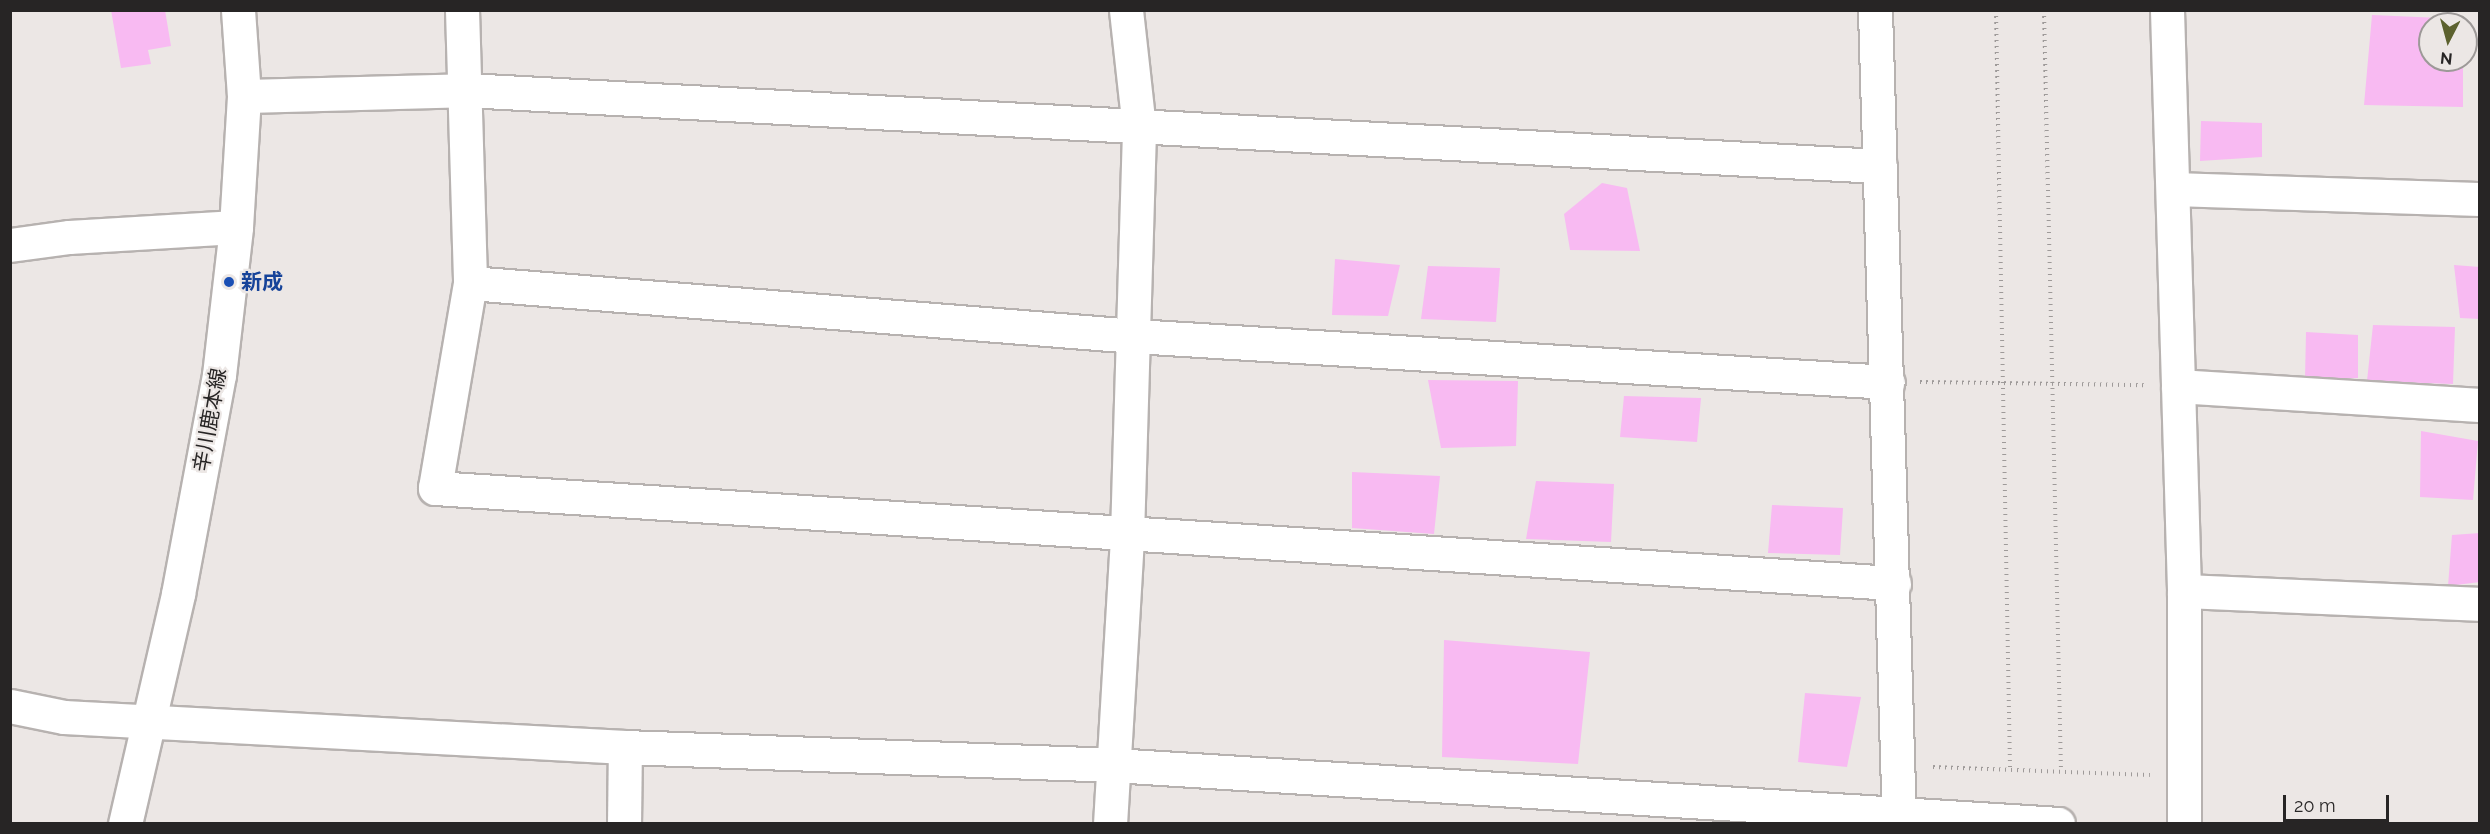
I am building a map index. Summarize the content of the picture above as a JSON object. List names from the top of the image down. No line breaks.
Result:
{"streets":{"street":["辛川鹿本線"]},"places":["新成"],"scale_bar":"20 m","north":"bottom"}
